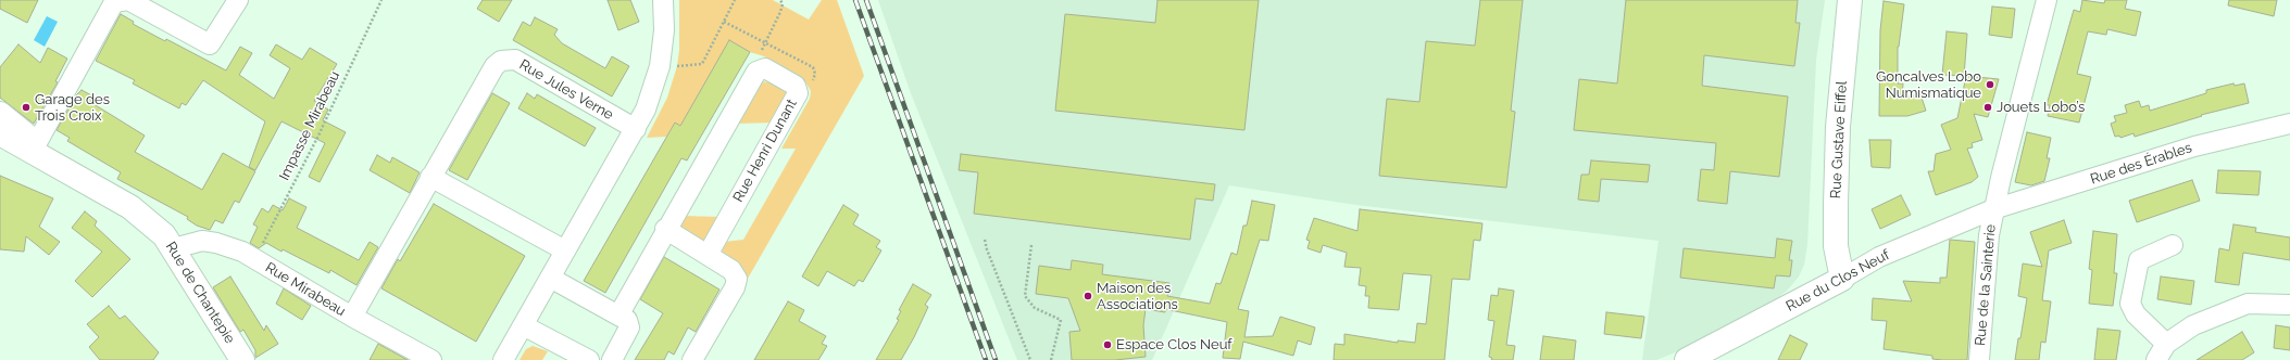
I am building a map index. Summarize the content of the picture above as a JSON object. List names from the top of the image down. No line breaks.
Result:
{"streets":{"street":["Rue Jules Verne","Rue Gustave Eiffel","Rue Henri Dunant","Rue des Érables","Rue du Clos Neuf","Rue de la Sainterie","Rue Mirabeau","Rue de Chantepie"],"path":["Impasse Mirabeau"]},"crossings":[["Rue Jules Verne","Rue Mirabeau"],["Impasse Mirabeau","Rue Mirabeau"],["Rue Gustave Eiffel","Rue du Clos Neuf"],["Rue des Érables","Rue du Clos Neuf"],["Rue des Érables","Rue de la Sainterie"],["Rue du Clos Neuf","Rue de la Sainterie"],["Rue Mirabeau","Rue de Chantepie"]],"places":["Goncalves Lobo Numismatique","Garage des Trois Croix","Jouets Lobo’s","Maison des Associations","Espace Clos Neuf"]}
